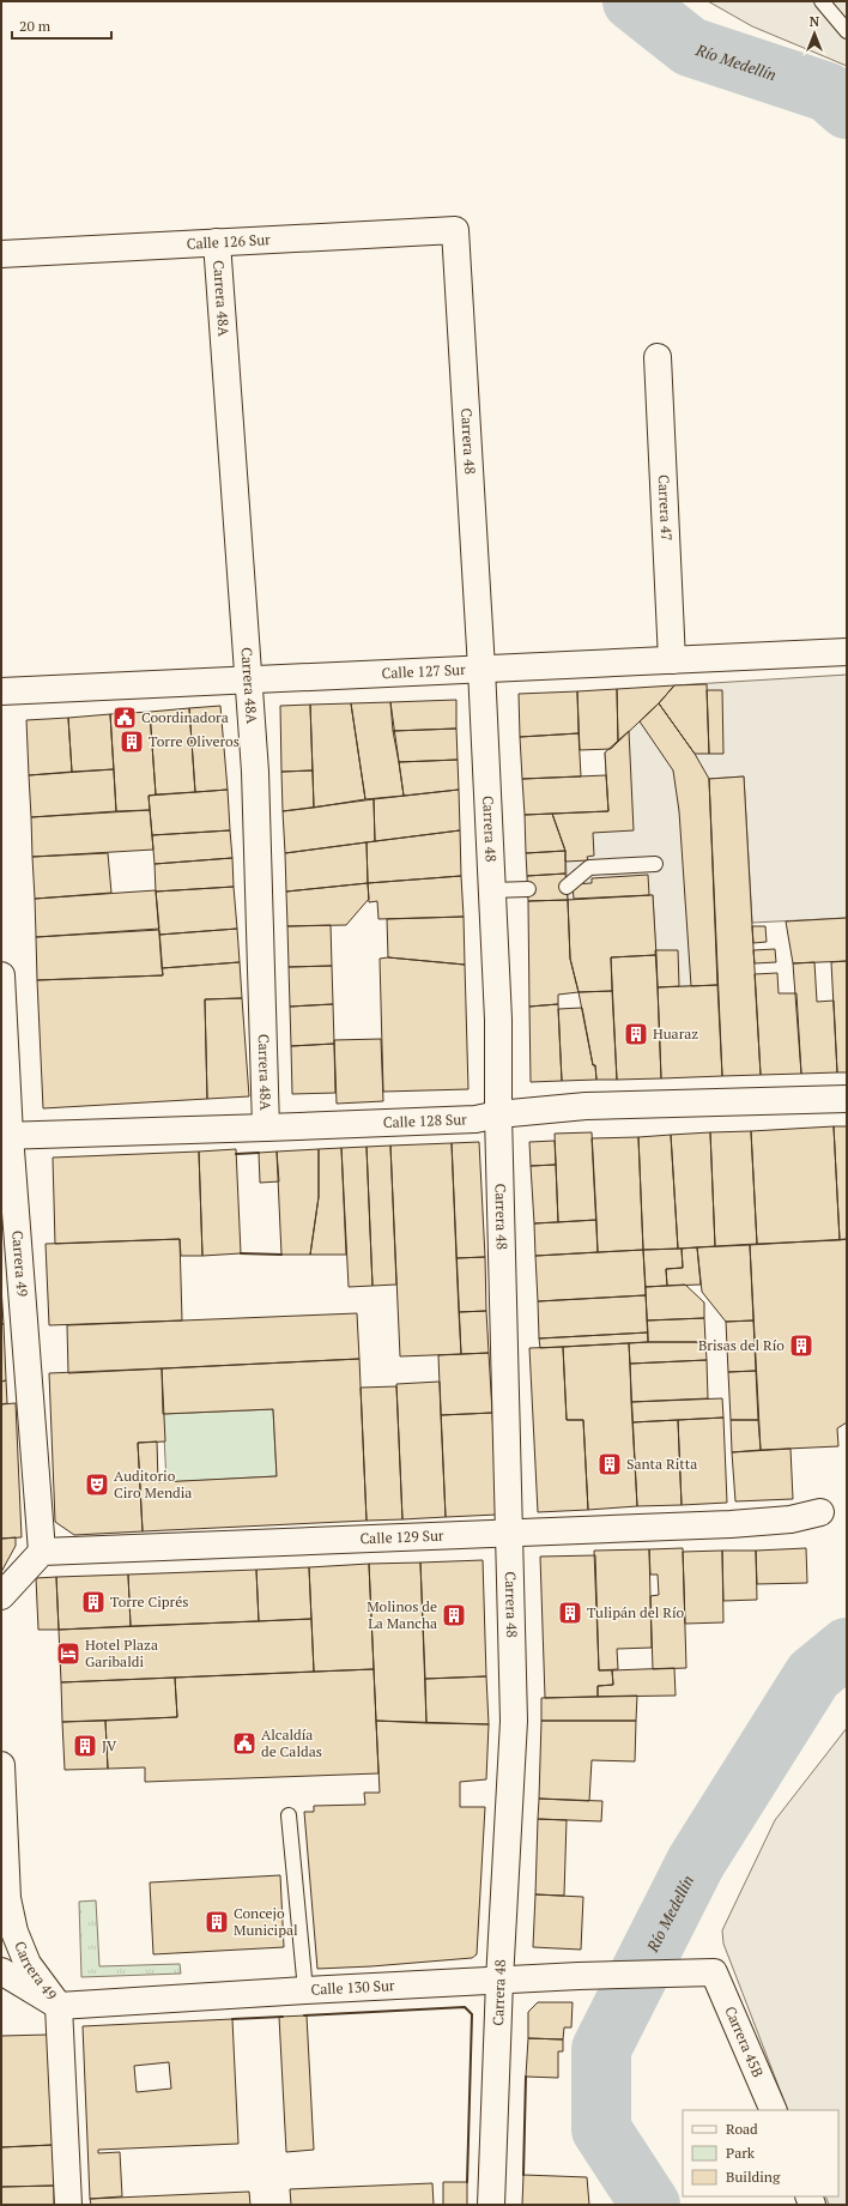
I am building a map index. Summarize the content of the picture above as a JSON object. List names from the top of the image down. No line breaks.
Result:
{"streets":{"street":["Calle 126 Sur","Carrera 48A","Carrera 48","Carrera 47","Calle 127 Sur","Calle 128 Sur","Carrera 49","Calle 129 Sur","Calle 130 Sur","Carrera 45B"]},"crossings":[["Calle 126 Sur","Carrera 48A"],["Calle 126 Sur","Carrera 48"],["Carrera 48A","Calle 127 Sur"],["Carrera 48A","Calle 128 Sur"],["Carrera 48","Calle 127 Sur"],["Carrera 48","Calle 128 Sur"],["Carrera 48","Calle 129 Sur"],["Carrera 48","Calle 130 Sur"],["Carrera 47","Calle 127 Sur"],["Calle 128 Sur","Carrera 49"],["Carrera 49","Calle 129 Sur"],["Carrera 49","Calle 130 Sur"],["Calle 130 Sur","Carrera 45B"]],"water":["Río Medellín"],"places":{"public building":["Coordinadora","Alcaldía de Caldas"],"building":["Torre Oliveros","Huaraz","Brisas del Río","Santa Ritta","Torre Ciprés","Tulipán del Río","Molinos de La Mancha","JV","Concejo Municipal"],"theatre":["Auditorio Ciro Mendia"],"hotel":["Hotel Plaza Garibaldi"]},"legend":["Road","Park","Building"],"scale_bar":"20 m","north":"top"}
